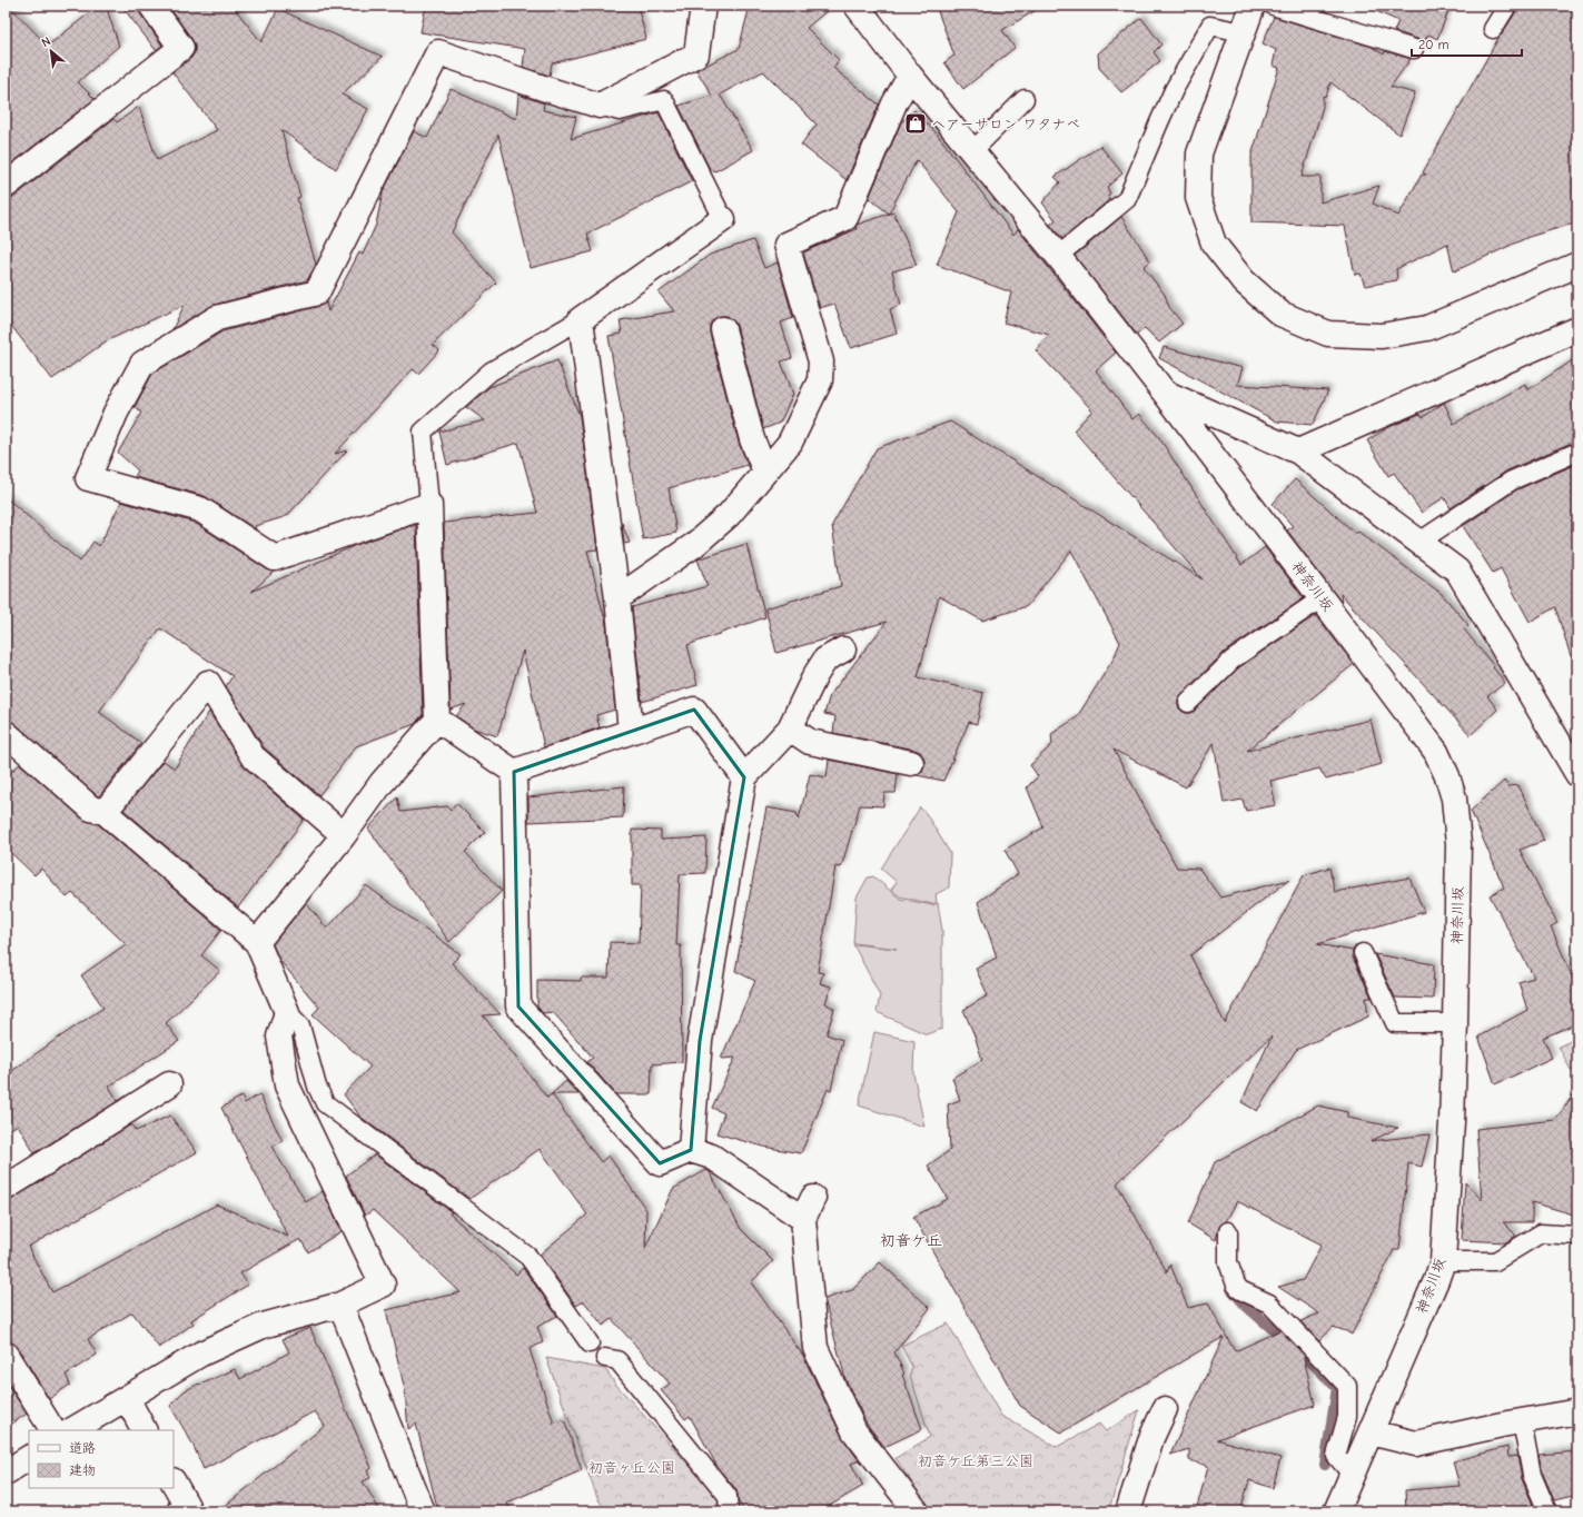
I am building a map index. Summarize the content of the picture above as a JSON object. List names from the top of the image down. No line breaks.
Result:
{"streets":{"street":["神奈川坂"]},"districts":["初音ケ丘"],"parks":["初音ケ丘第三公園","初音ヶ丘公園"],"places":{"shop":["ヘアーサロン ワタナベ"]},"legend":["道路","建物"],"scale_bar":"20 m","north":"top left"}
